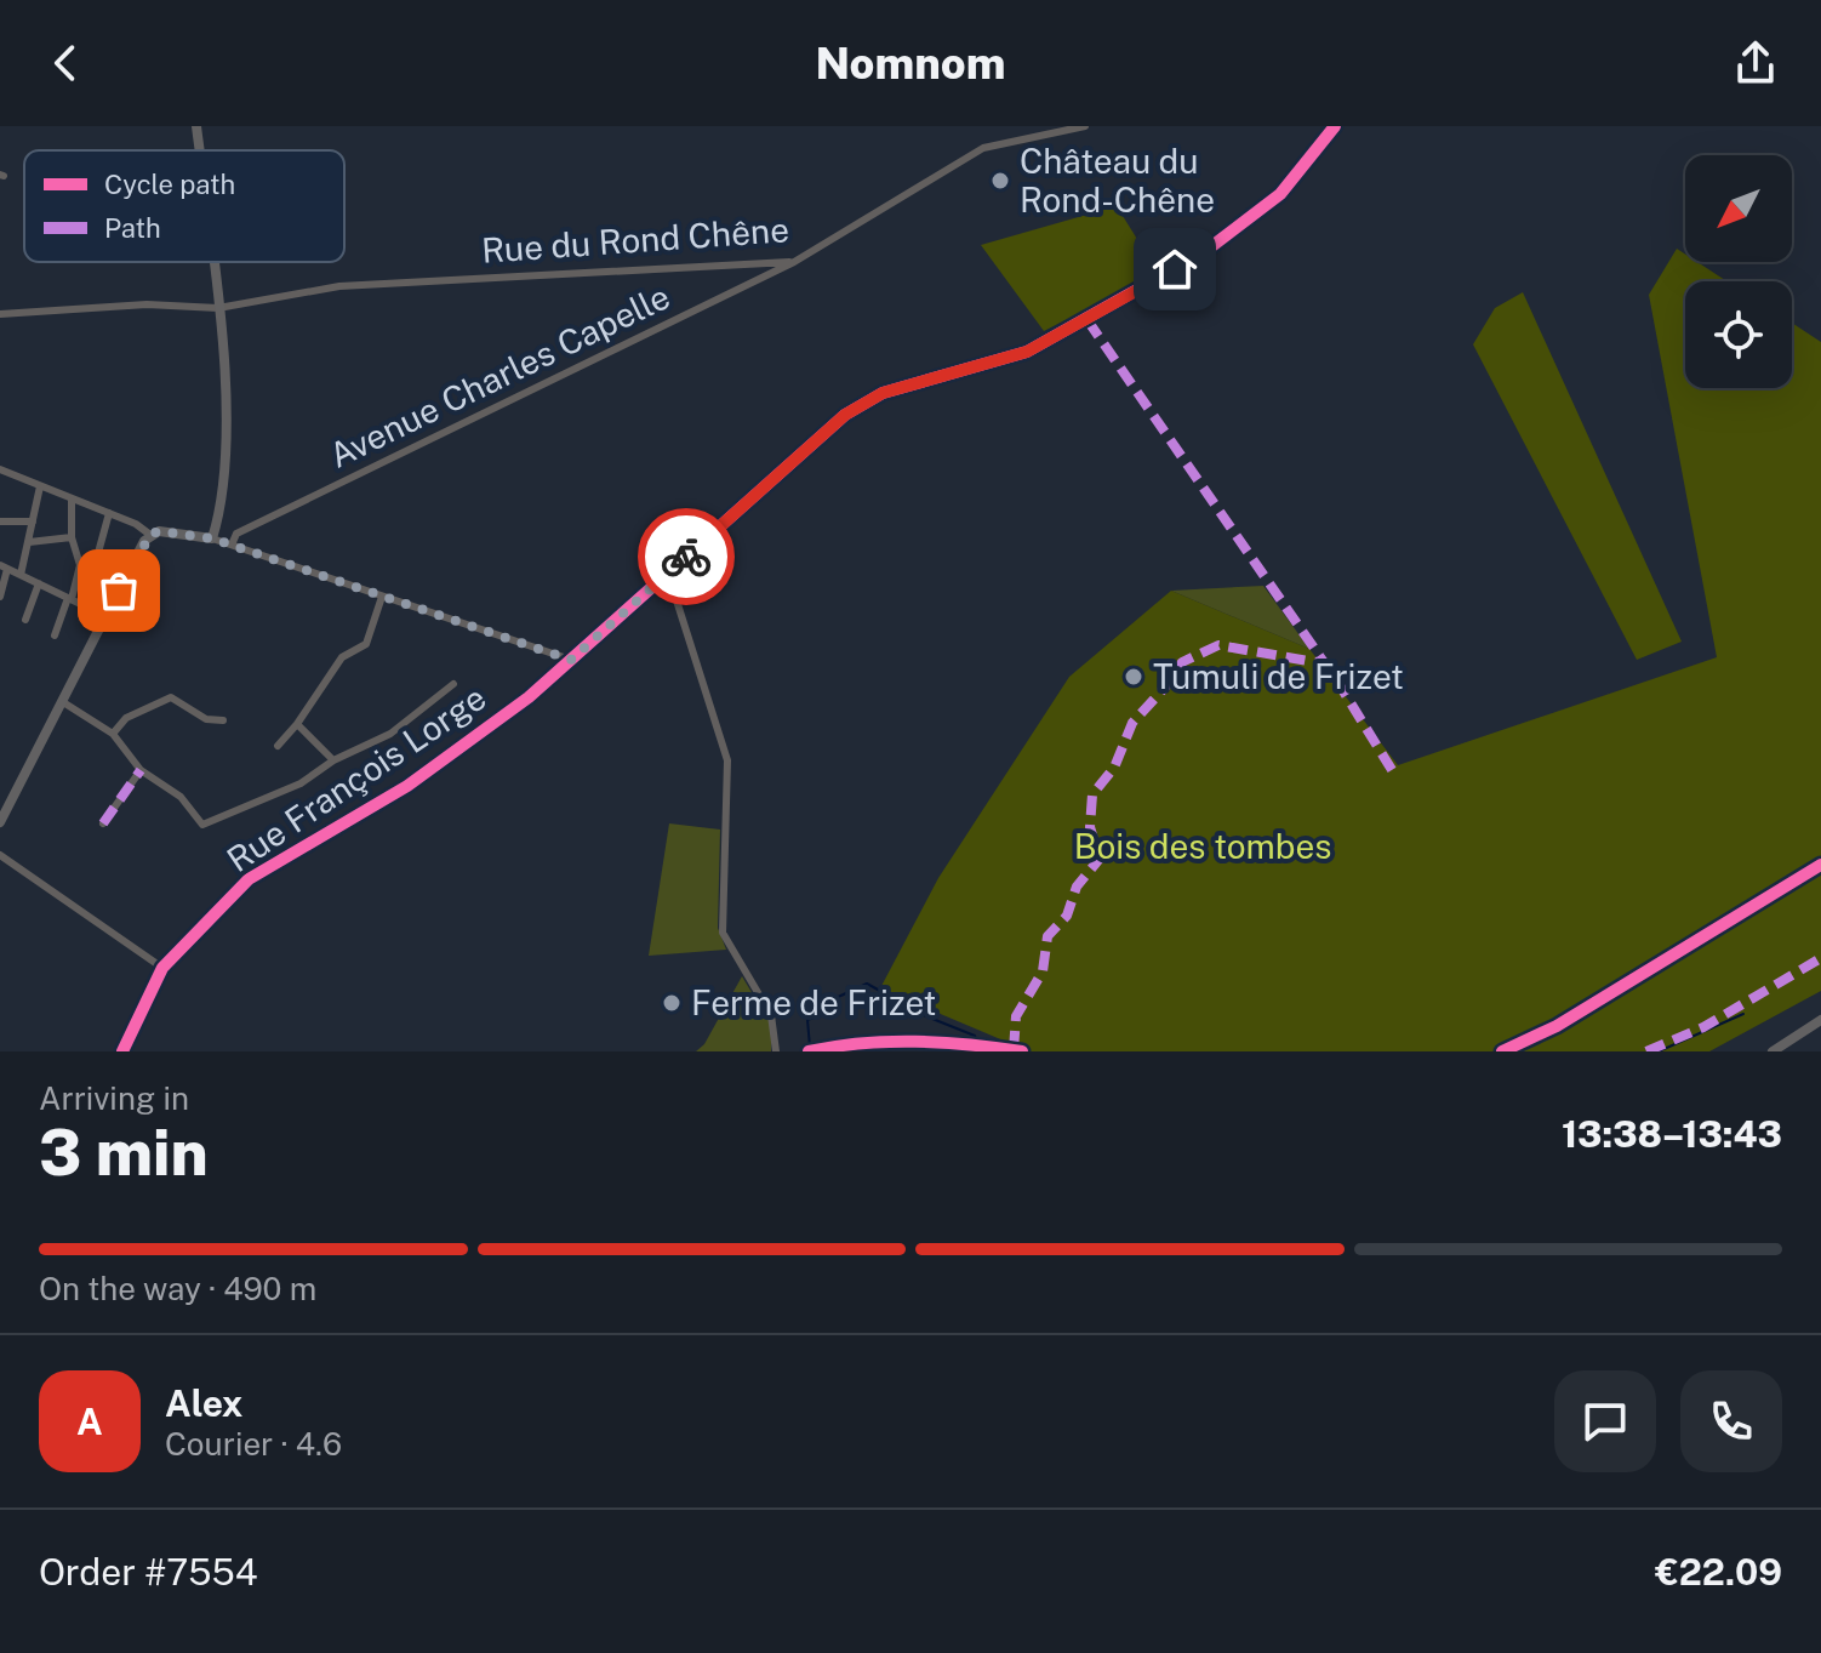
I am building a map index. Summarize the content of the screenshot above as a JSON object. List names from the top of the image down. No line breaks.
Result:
{"streets":{"street":["Rue du Rond Chêne","Avenue Charles Capelle","Rue François Lorge"]},"crossings":[["Rue du Rond Chêne","Avenue Charles Capelle"]],"parks":["Bois des tombes"],"places":["Château du Rond-Chêne","Tumuli de Frizet","Ferme de Frizet"],"legend":["Cycle path","Path"],"north":"bottom left","page":{"header":"Nomnom","heading":["3 min","Arriving in","13:38–13:43"],"panel":["Alex","Courier · 4.6","Order #7554","€22.09"],"bar":"On the way · 490 m","round":"A"}}
